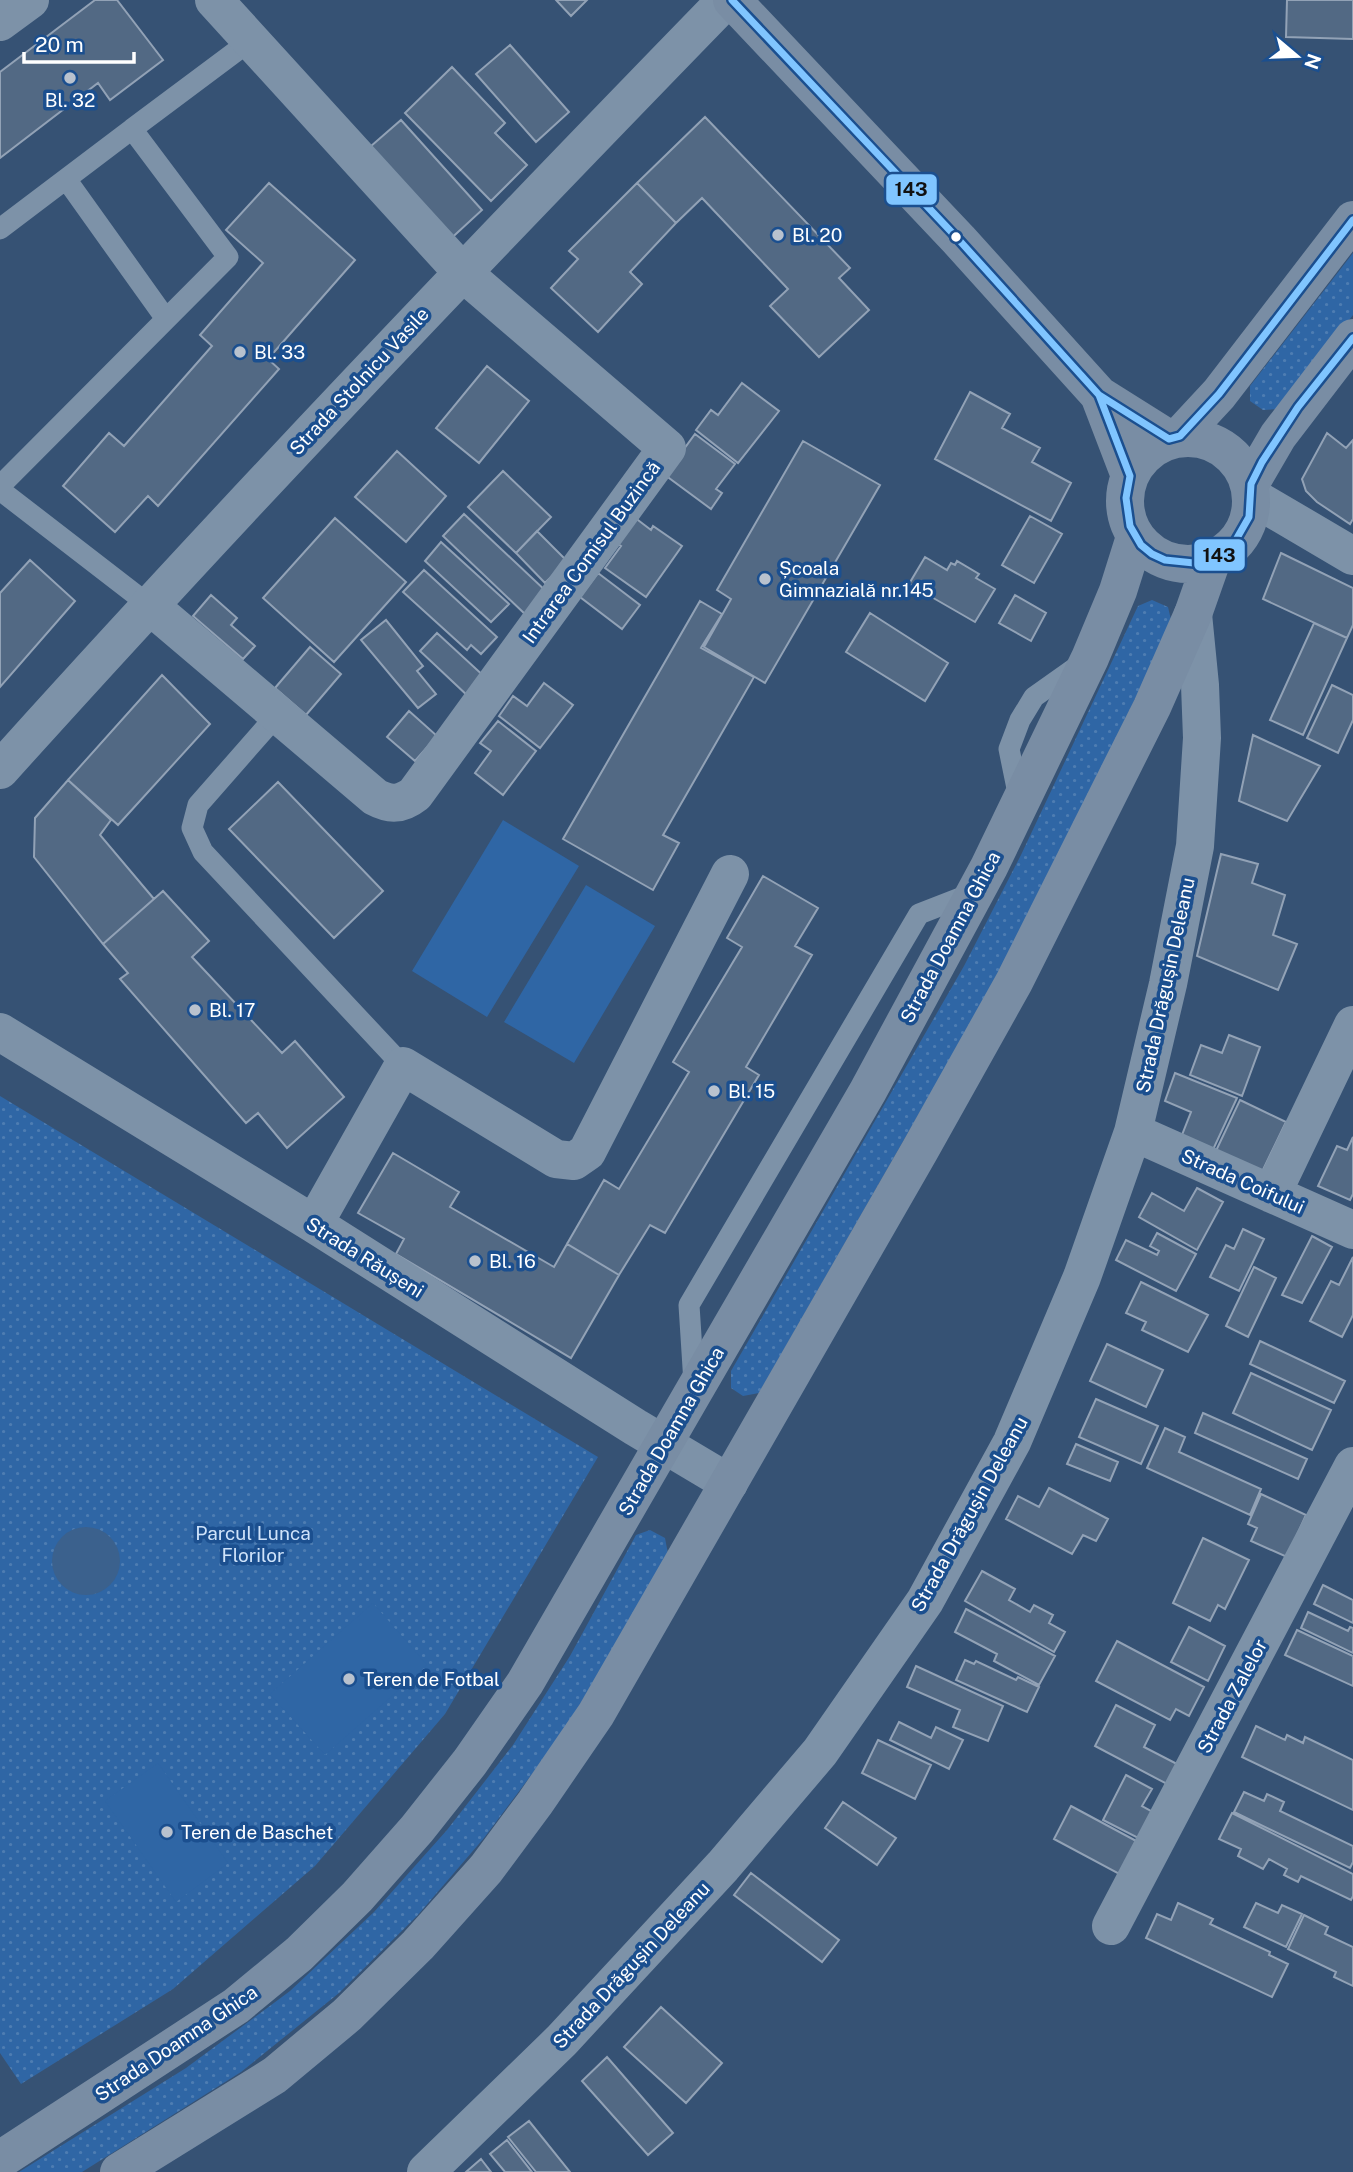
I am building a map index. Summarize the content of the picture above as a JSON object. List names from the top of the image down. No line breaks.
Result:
{"streets":{"main road":["Strada Doamna Ghica"],"street":["Strada Stolnicu Vasile","Intrarea Comisul Buzincă","Strada Drăgușin Deleanu","Strada Coifului","Strada Răușeni","Strada Zalelor"]},"crossings":[["Strada Stolnicu Vasile","Intrarea Comisul Buzincă"],["Strada Doamna Ghica","Strada Răușeni"],["Strada Drăgușin Deleanu","Strada Coifului"]],"parks":["Parcul Lunca Florilor"],"places":["Bl. 32","Bl. 20","Bl. 33","Școala Gimnazială nr.145","Bl. 17","Bl. 15","Bl. 16","Teren de Fotbal","Teren de Baschet"],"lines":["transit line 143"],"scale_bar":"20 m","north":"right"}
